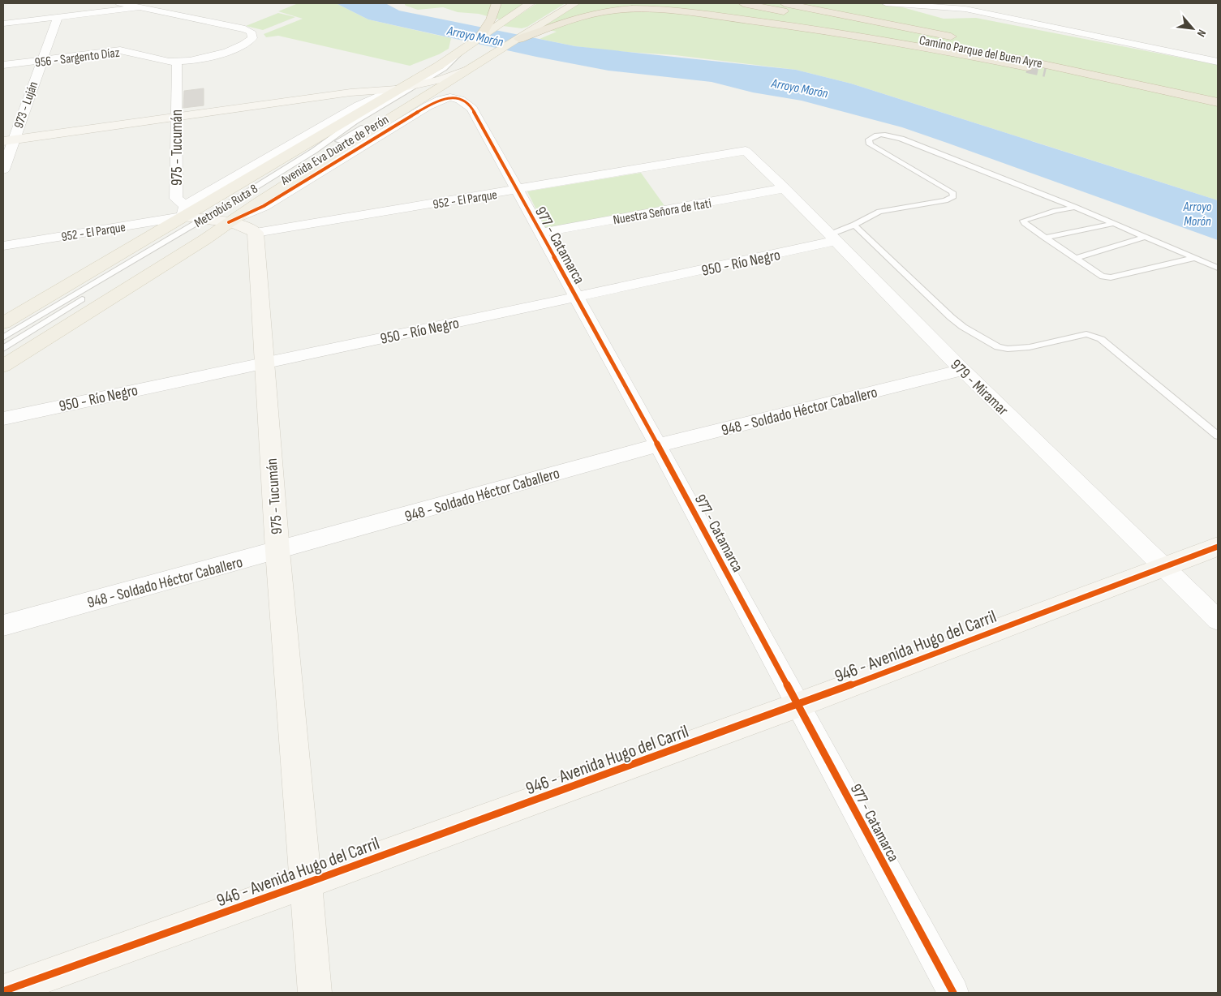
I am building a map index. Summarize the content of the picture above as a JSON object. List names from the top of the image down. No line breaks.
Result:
{"streets":{"highway":["Camino Parque del Buen Ayre"],"main road":["Avenida Eva Duarte de Perón"],"street":["956 - Sargento Díaz","973 - Luján","975 - Tucumán","952 - El Parque","Nuestra Señora de Itati","977 - Catamarca","950 - Río Negro","979 - Miramar","948 - Soldado Héctor Caballero","946 - Avenida Hugo del Carril"],"lane":["Metrobús Ruta 8"]},"crossings":[["956 - Sargento Díaz","973 - Luján"],["956 - Sargento Díaz","975 - Tucumán"],["975 - Tucumán","Avenida Eva Duarte de Perón"],["975 - Tucumán","952 - El Parque"],["975 - Tucumán","950 - Río Negro"],["975 - Tucumán","948 - Soldado Héctor Caballero"],["975 - Tucumán","946 - Avenida Hugo del Carril"],["Avenida Eva Duarte de Perón","952 - El Parque"],["Avenida Eva Duarte de Perón","Metrobús Ruta 8"],["Avenida Eva Duarte de Perón","977 - Catamarca"],["952 - El Parque","977 - Catamarca"],["952 - El Parque","979 - Miramar"],["Nuestra Señora de Itati","977 - Catamarca"],["Nuestra Señora de Itati","979 - Miramar"],["977 - Catamarca","950 - Río Negro"],["977 - Catamarca","948 - Soldado Héctor Caballero"],["977 - Catamarca","946 - Avenida Hugo del Carril"],["950 - Río Negro","979 - Miramar"],["979 - Miramar","948 - Soldado Héctor Caballero"],["979 - Miramar","946 - Avenida Hugo del Carril"]],"water":["Arroyo Morón"],"north":"bottom right"}
